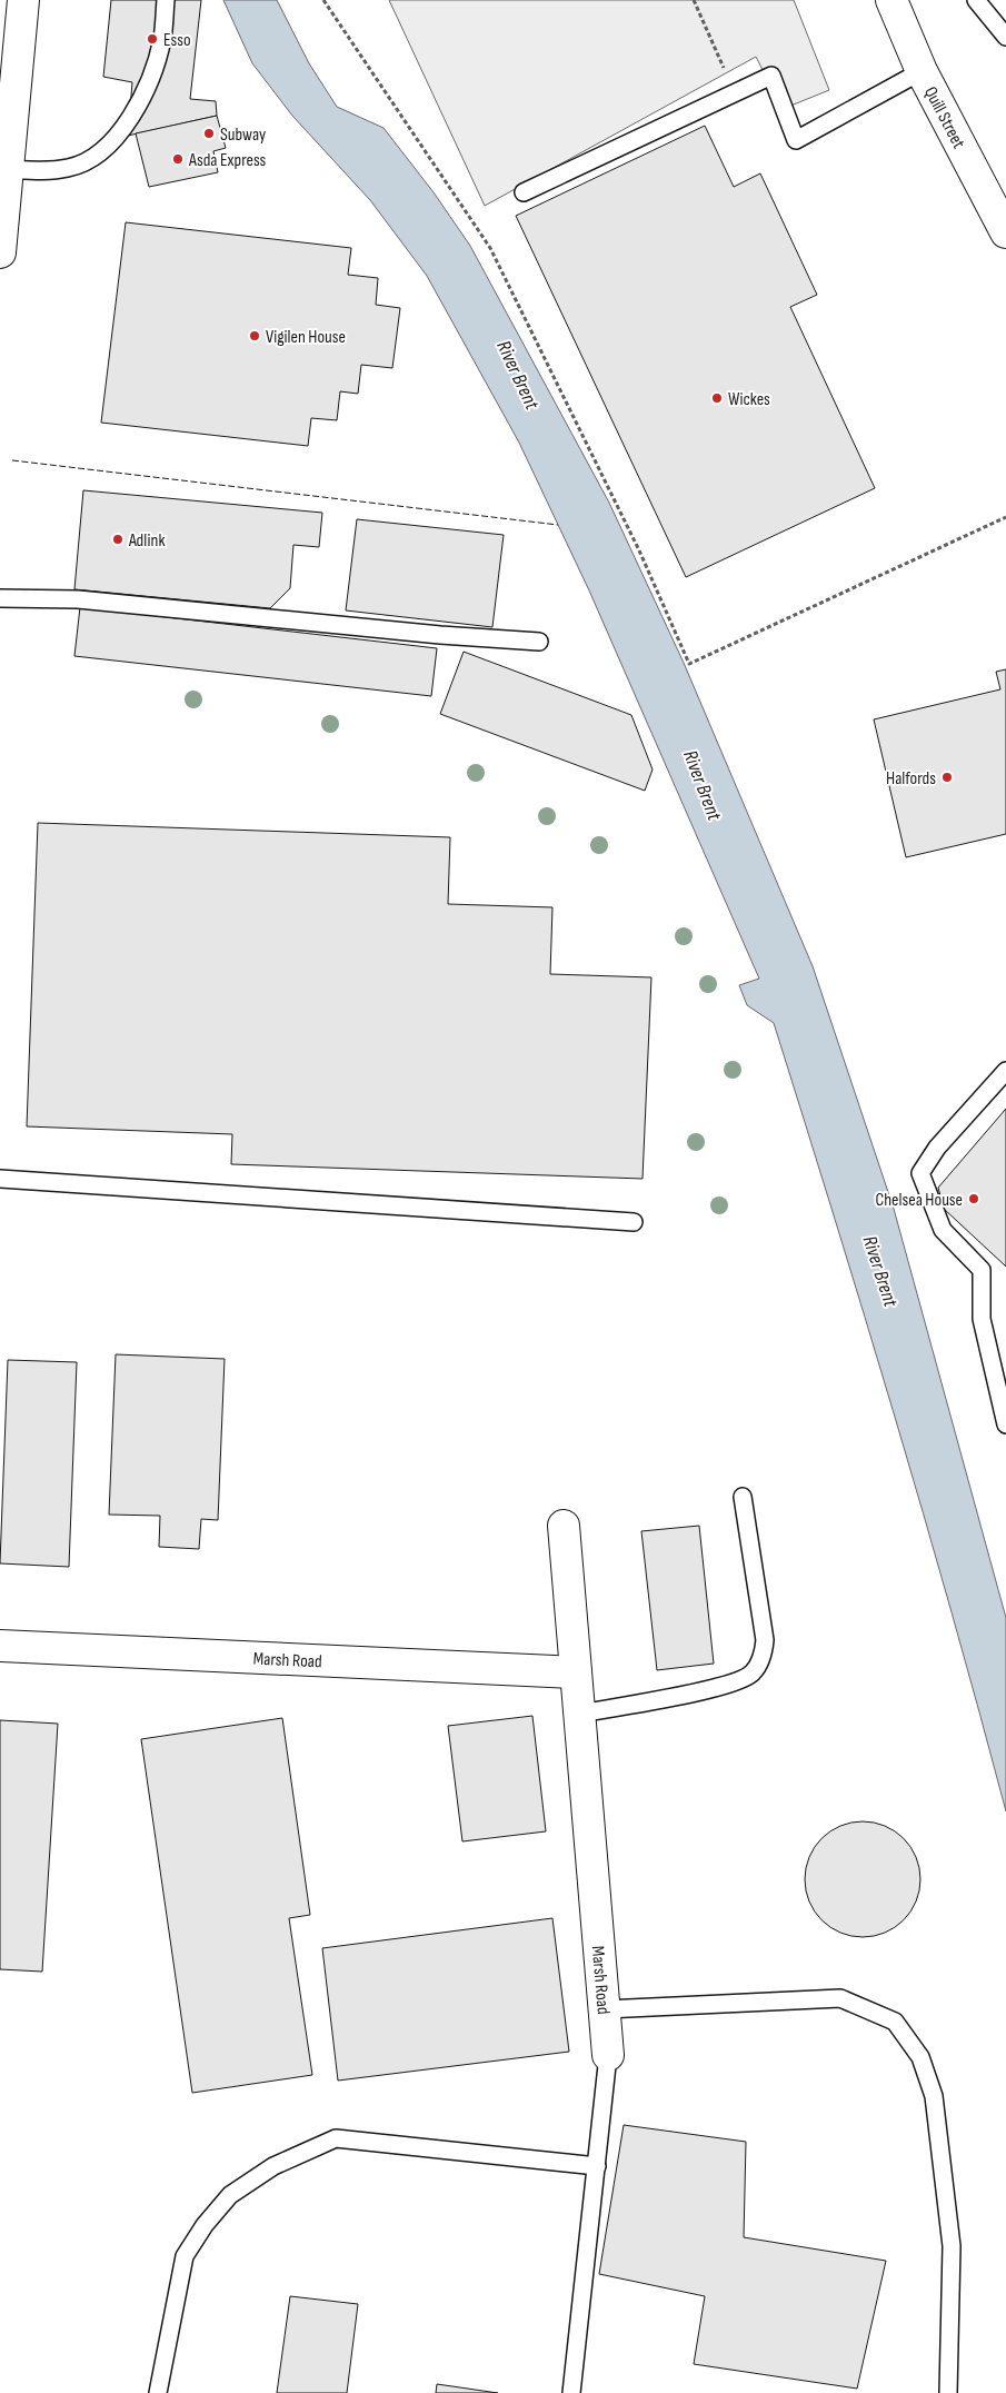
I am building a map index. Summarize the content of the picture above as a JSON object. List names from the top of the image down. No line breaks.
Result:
{"streets":{"street":["Quill Street","Marsh Road"]},"water":["River Brent"],"places":["Esso","Subway","Asda Express","Vigilen House","Wickes","Adlink","Halfords","Chelsea House"]}
